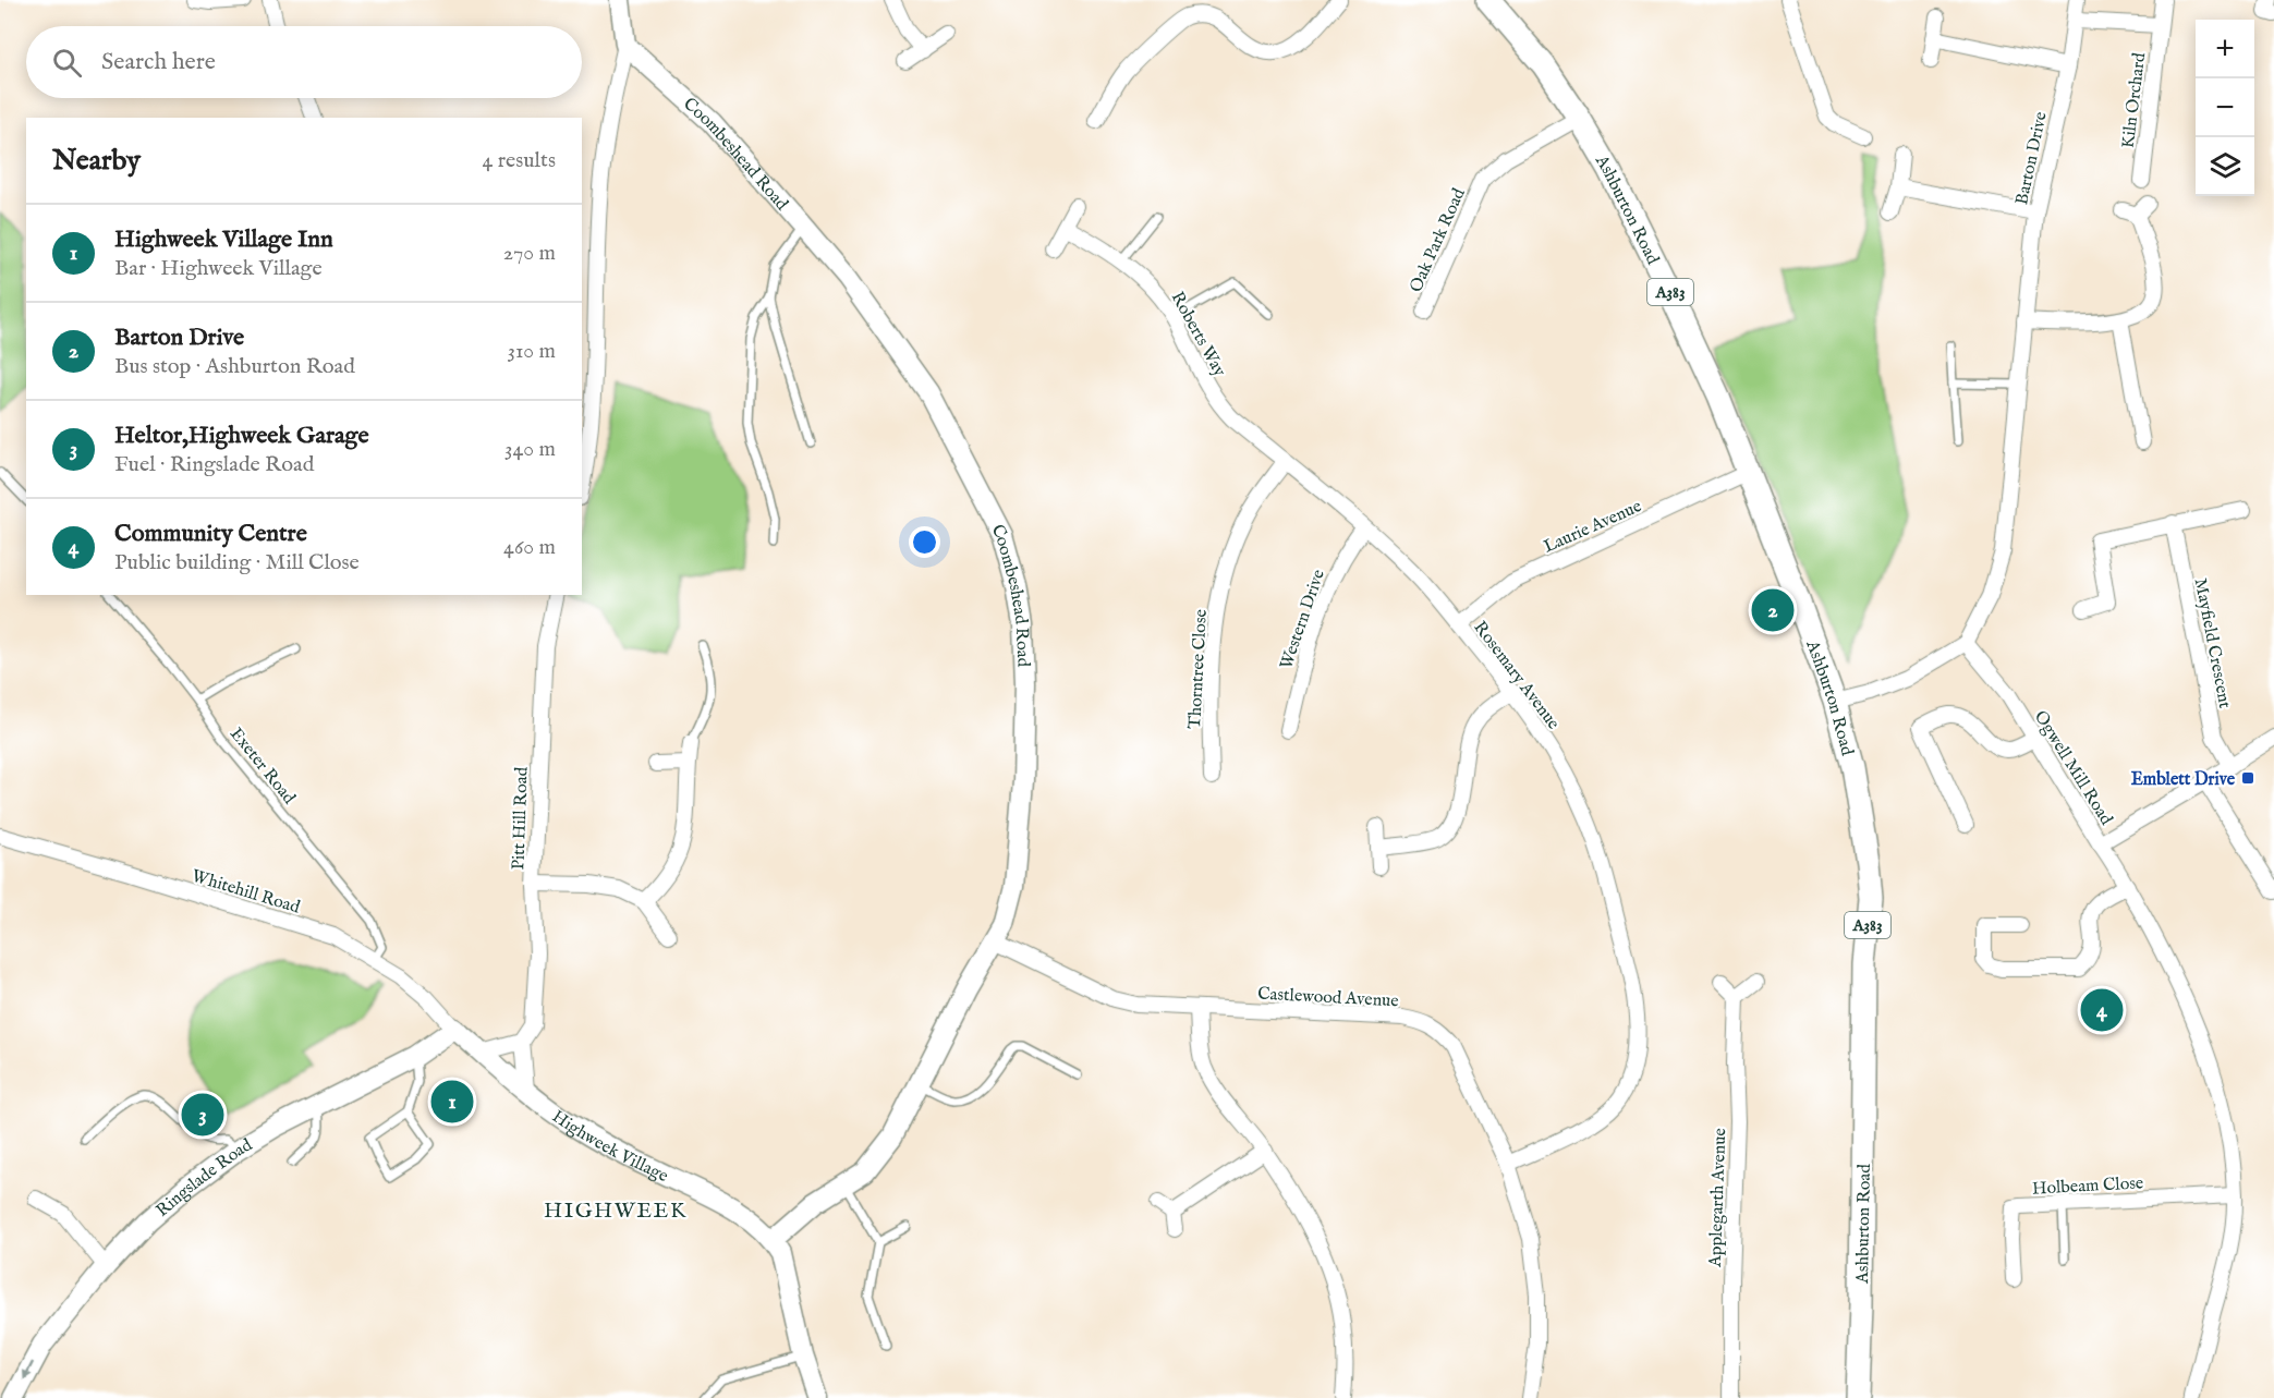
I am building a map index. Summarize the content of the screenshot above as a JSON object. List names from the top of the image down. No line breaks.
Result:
{"streets":{"main road":["Ashburton Road","A383"],"street":["Kiln Orchard","Coombeshead Road","Barton Drive","Oak Park Road","Roberts Way","Laurie Avenue","Western Drive","Mayfield Crescent","Thorntree Close","Rosemary Avenue","Ogwell Mill Road","Pitt Hill Road","Whitehill Road","Castlewood Avenue","Highweek Village","Ringslade Road","Holbeam Close","Applegarth Avenue"],"lane":["Exeter Road"]},"crossings":[["Coombeshead Road","Castlewood Avenue"],["Coombeshead Road","Highweek Village"],["Barton Drive","Ogwell Mill Road"],["Ashburton Road","Oak Park Road"],["Ashburton Road","Laurie Avenue"],["Roberts Way","Rosemary Avenue"],["Laurie Avenue","Rosemary Avenue"],["Western Drive","Rosemary Avenue"],["Mayfield Crescent","Ogwell Mill Road"],["Thorntree Close","Rosemary Avenue"],["Rosemary Avenue","Castlewood Avenue"],["Exeter Road","Whitehill Road"],["Pitt Hill Road","Highweek Village"],["Whitehill Road","Highweek Village"],["Whitehill Road","Ringslade Road"],["Highweek Village","Ringslade Road"]],"districts":["HIGHWEEK"],"places":{"transit":["Emblett Drive"]},"page":{"map_buttons":["+","−"],"search":"Search here","heading":["Nearby","4 results"],"list":[{"mark":"1","name":"Highweek Village Inn","note":"Bar · Highweek Village","value":"270 m"},{"mark":"2","name":"Barton Drive","note":"Bus stop · Ashburton Road","value":"310 m"},{"mark":"3","name":"Heltor,Highweek Garage","note":"Fuel · Ringslade Road","value":"340 m"},{"mark":"4","name":"Community Centre","note":"Public building · Mill Close","value":"460 m"}],"pins":["2","4","1","3"]}}
